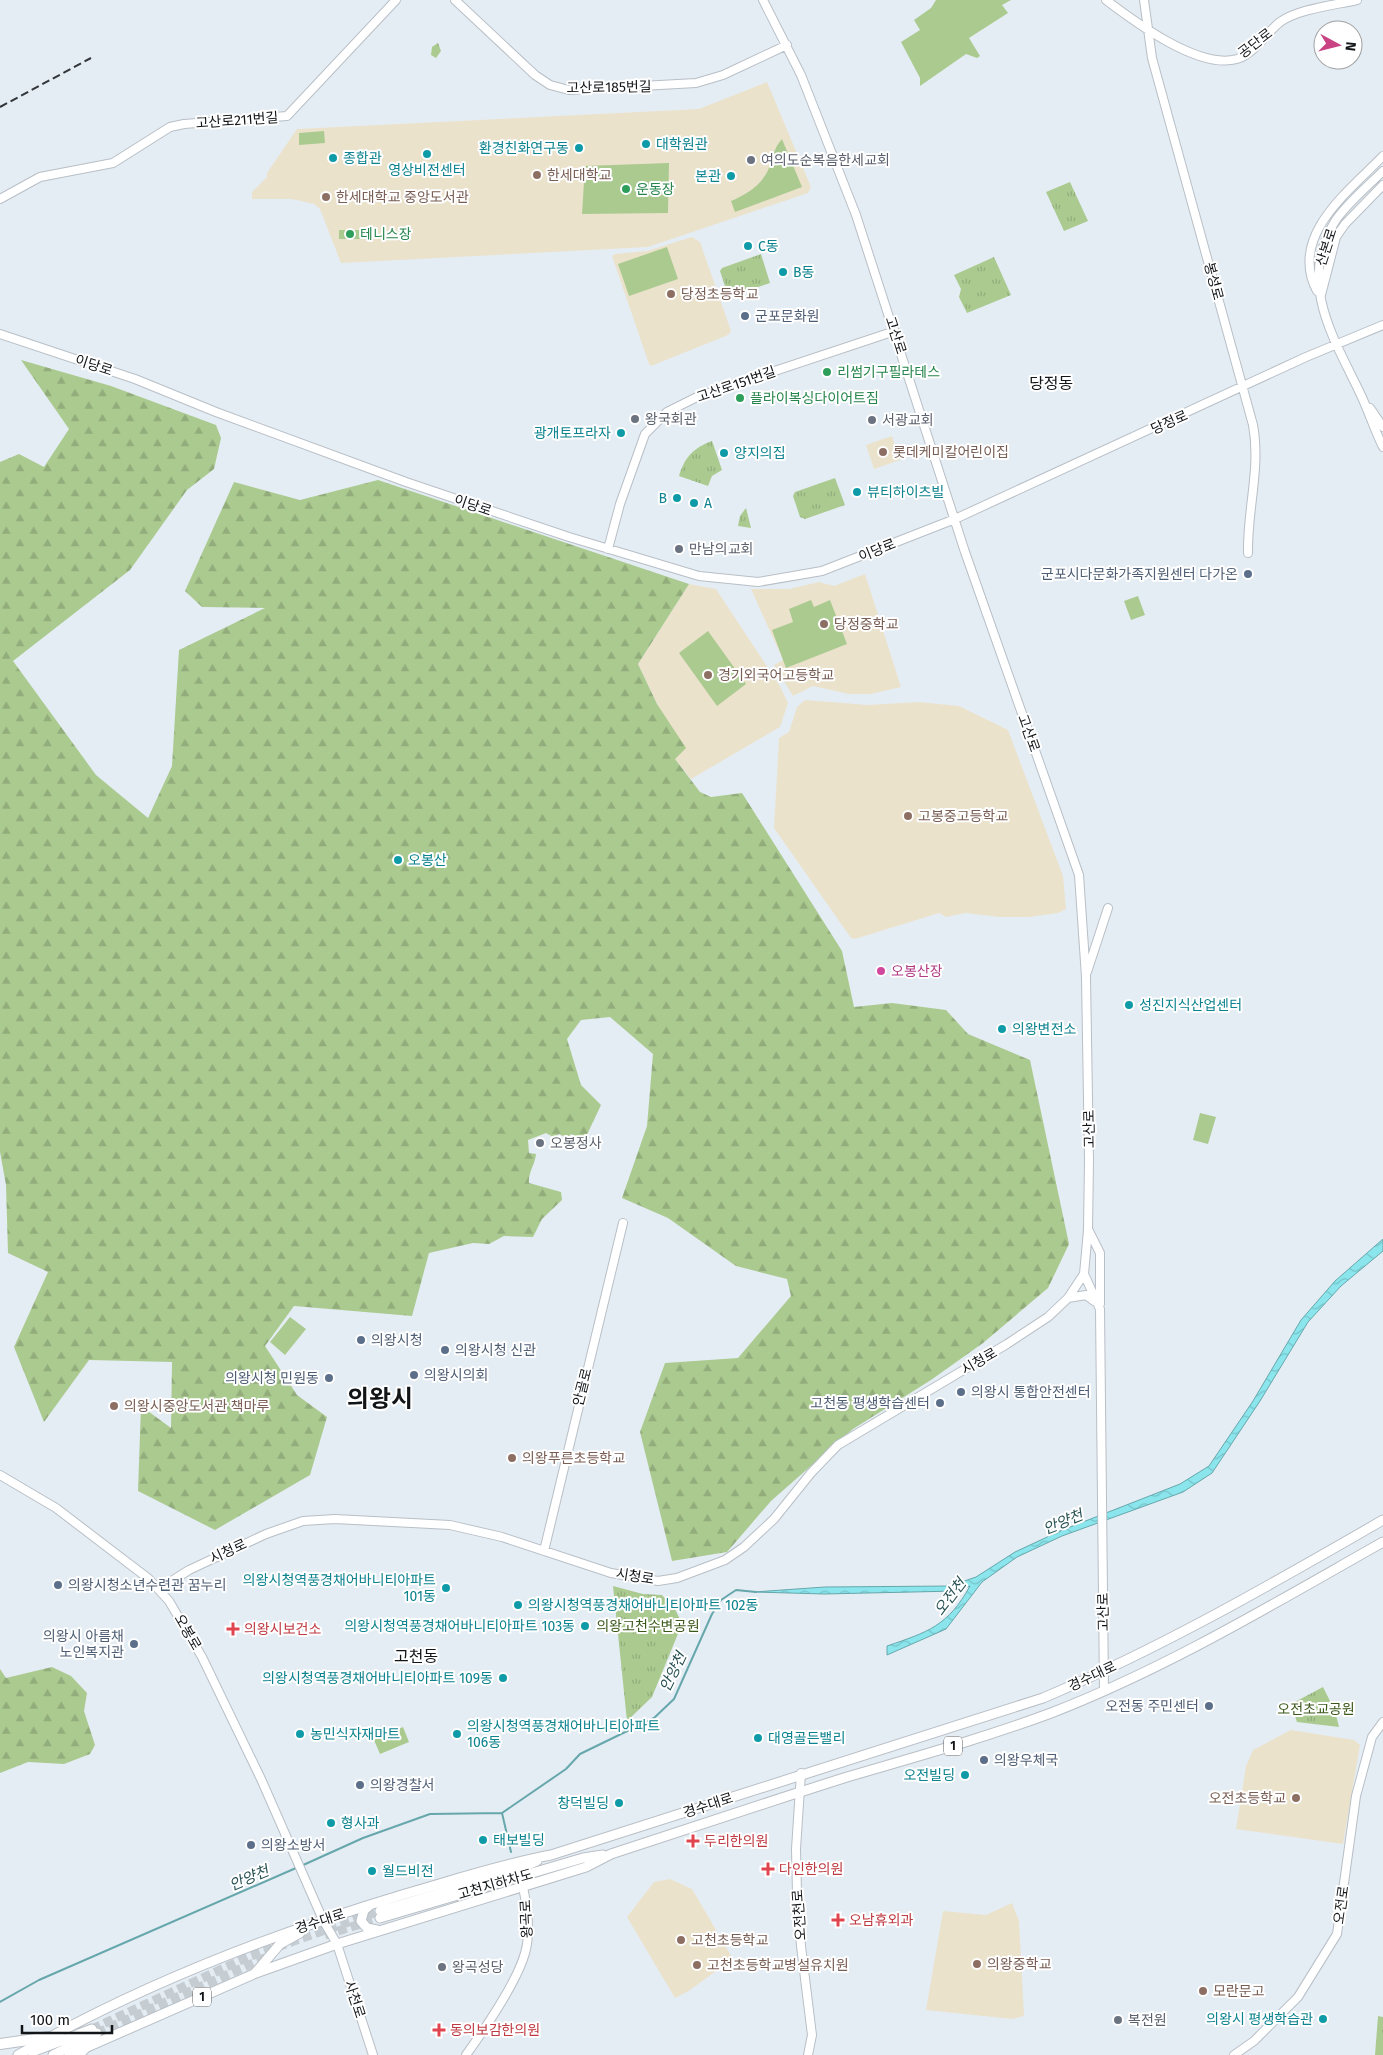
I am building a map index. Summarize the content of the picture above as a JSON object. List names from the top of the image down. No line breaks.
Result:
{"streets":{"main road":["경수대로","1","고천지하차도"],"street":["공단로","고산로185번길","고산로211번길","산본로","봉성로","고산로","이당로","고산로151번길","당정로","시청로","안골로","오봉로","오전로","오전천로","왕곡로","사천로"]},"crossings":[["공단로","봉성로"],["고산로185번길","고산로"],["산본로","당정로"],["봉성로","당정로"],["고산로","이당로"],["고산로","고산로151번길"],["고산로","당정로"],["고산로","시청로"],["고산로","경수대로"],["이당로","고산로151번길"],["이당로","당정로"],["시청로","안골로"],["시청로","오봉로"],["오봉로","경수대로"],["경수대로","고천지하차도"],["경수대로","오전천로"],["경수대로","왕곡로"],["경수대로","사천로"]],"districts":["당정동","의왕시","고천동"],"water":["안양천","오전천"],"parks":["의왕고천수변공원","오전초교공원"],"places":{"other":["대학원관","환경친화연구동","영상비전센터","종합관","여의도순복음한세교회","한세대학교","본관","운동장","한세대학교 중앙도서관","테니스장","C동","B동","당정초등학교","군포문화원","리썸기구필라테스","플라이복싱다이어트짐","왕국회관","서광교회","광개토프라자","롯데케미칼어린이집","양지의집","뷰티하이츠빌","B","A","만남의교회","군포시다문화가족지원센터 다가온","당정중학교","경기외국어고등학교","고봉중고등학교","오봉산","오봉산장","성진지식산업센터","의왕변전소","오봉정사","의왕시청","의왕시청 신관","의왕시의회","의왕시청 민원동","의왕시 통합안전센터","고천동 평생학습센터","의왕시중앙도서관 책마루","의왕푸른초등학교","의왕시청소년수련관 꿈누리","의왕시청역풍경채어바니티아파트 101동","의왕시청역풍경채어바니티아파트 102동","의왕시청역풍경채어바니티아파트 103동","의왕시 아름채 노인복지관","의왕시청역풍경채어바니티아파트 109동","오전동 주민센터","농민식자재마트","의왕시청역풍경채어바니티아파트 106동","대영골든밸리","의왕우체국","오전빌딩","의왕경찰서","오전초등학교","창덕빌딩","형사과","태보빌딩","의왕소방서","월드비전","고천초등학교","의왕중학교","고천초등학교병설유치원","왕곡성당","모란문고","의왕시 평생학습관","복전원"],"health":["의왕시보건소","두리한의원","다인한의원","오남휴외과","동의보감한의원"]},"scale_bar":"100 m","north":"right"}
